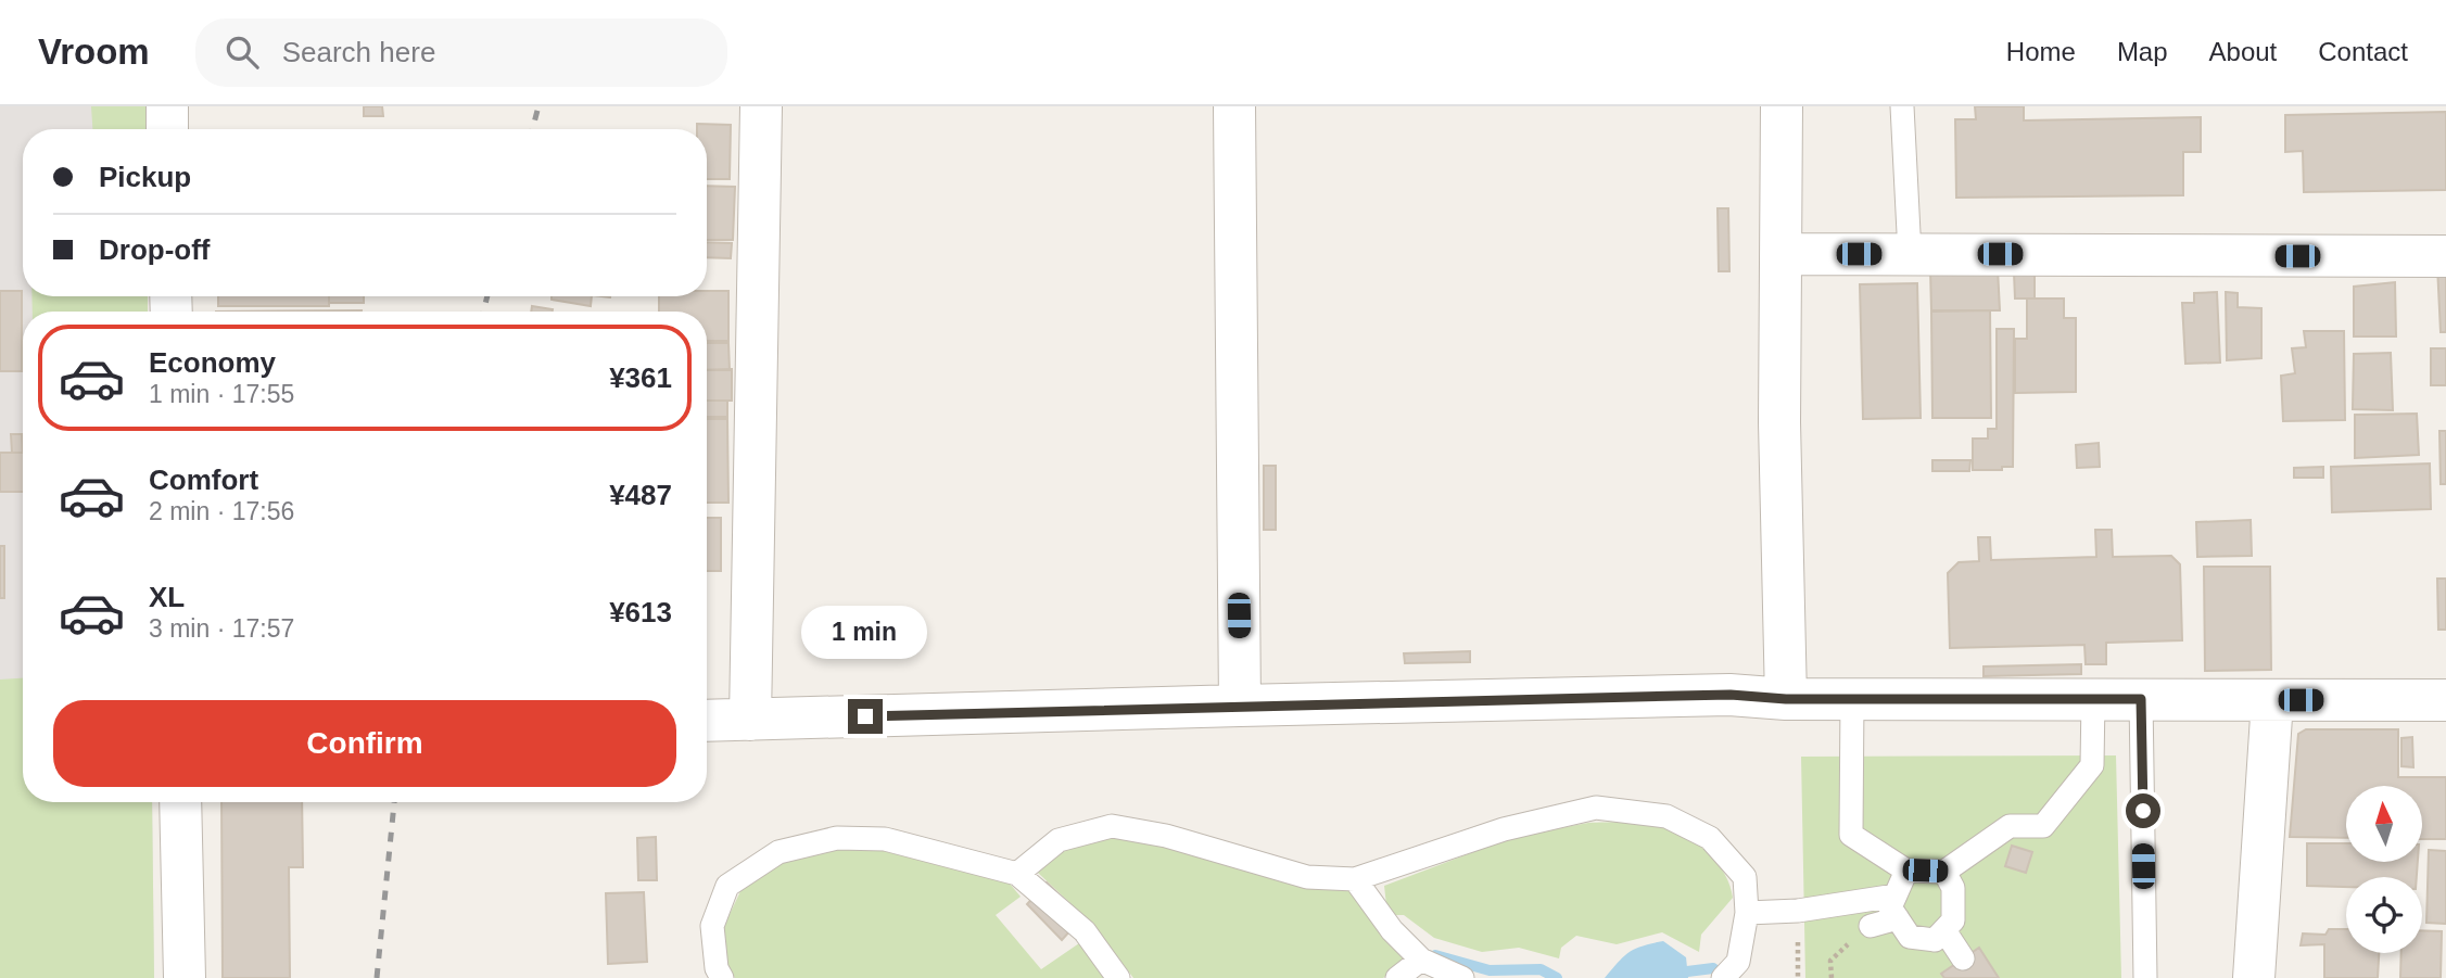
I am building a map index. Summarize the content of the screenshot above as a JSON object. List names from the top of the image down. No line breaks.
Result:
{"north":"top","page":{"header":"Vroom","search":"Search here","nav":["Home","Map","About","Contact"],"banner":["Pickup","Drop-off"],"list":[{"name":"Economy","note":"1 min · 17:55","value":"¥361"},{"name":"Comfort","note":"2 min · 17:56","value":"¥487"},{"name":"XL","note":"3 min · 17:57","value":"¥613"}],"bubble":"1 min","buttons":"Confirm"}}
